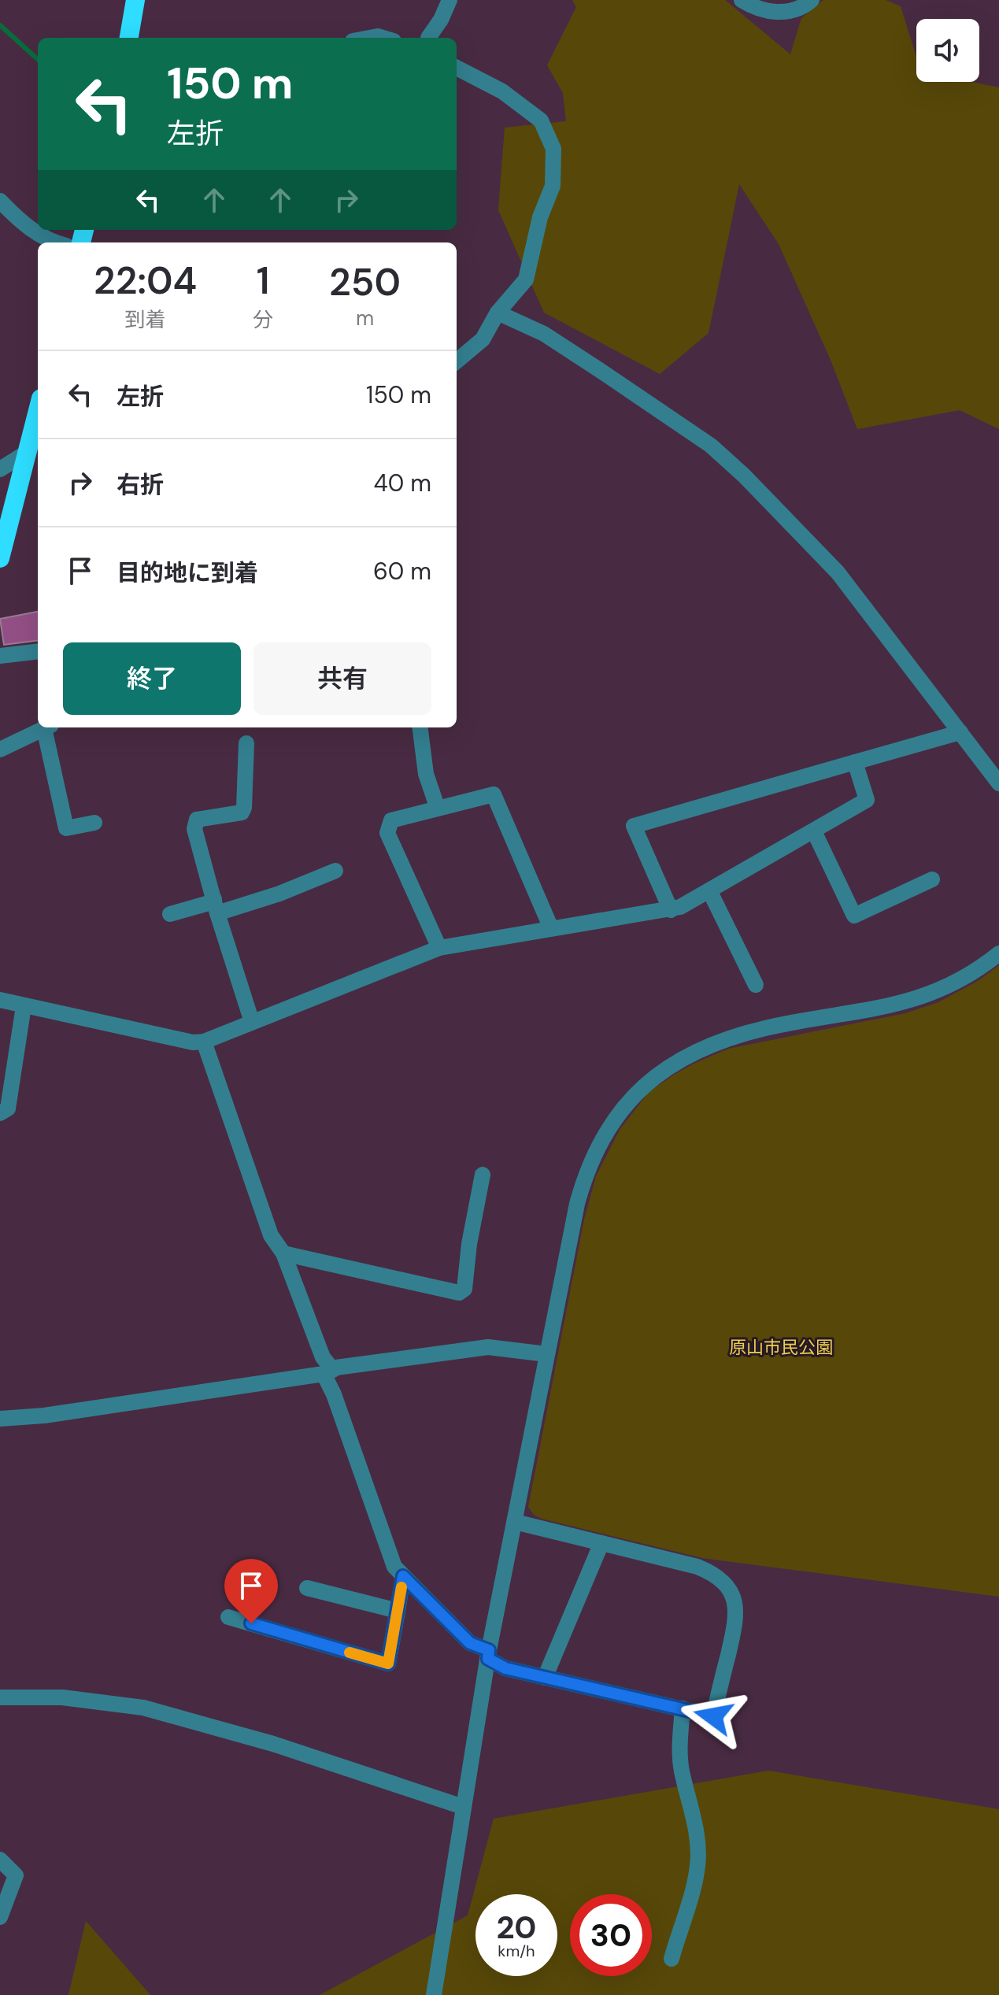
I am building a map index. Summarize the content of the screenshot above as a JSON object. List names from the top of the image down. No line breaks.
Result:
{"parks":["原山市民公園"],"page":{"turn":["150 m","左折"],"eta":["22:04","到着","1","分","250","m"],"list":[{"name":"左折","value":"150 m"},{"name":"右折","value":"40 m"},{"name":"目的地に到着","value":"60 m"}],"buttons":["終了","共有"],"speed":"20 km/h","limit":"30"}}
